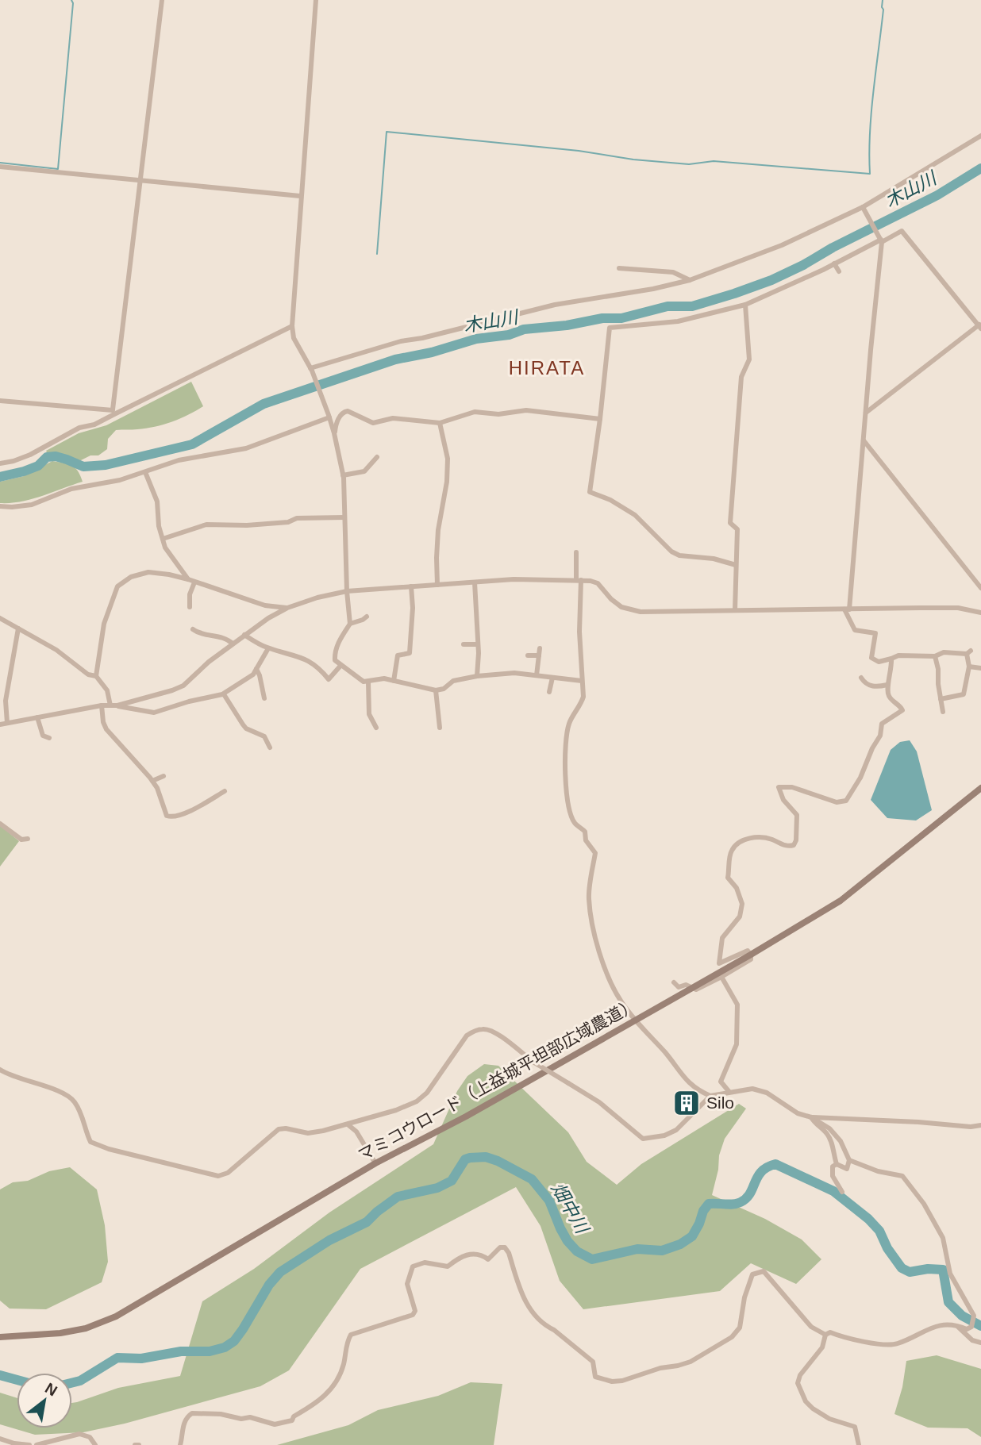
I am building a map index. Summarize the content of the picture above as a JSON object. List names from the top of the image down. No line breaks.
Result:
{"streets":{"street":["マミコウロード（上益城平坦部広域農道）"]},"districts":["HIRATA"],"water":["木山川","畑中川"],"places":{"building":["Silo"]},"north":"top right"}
